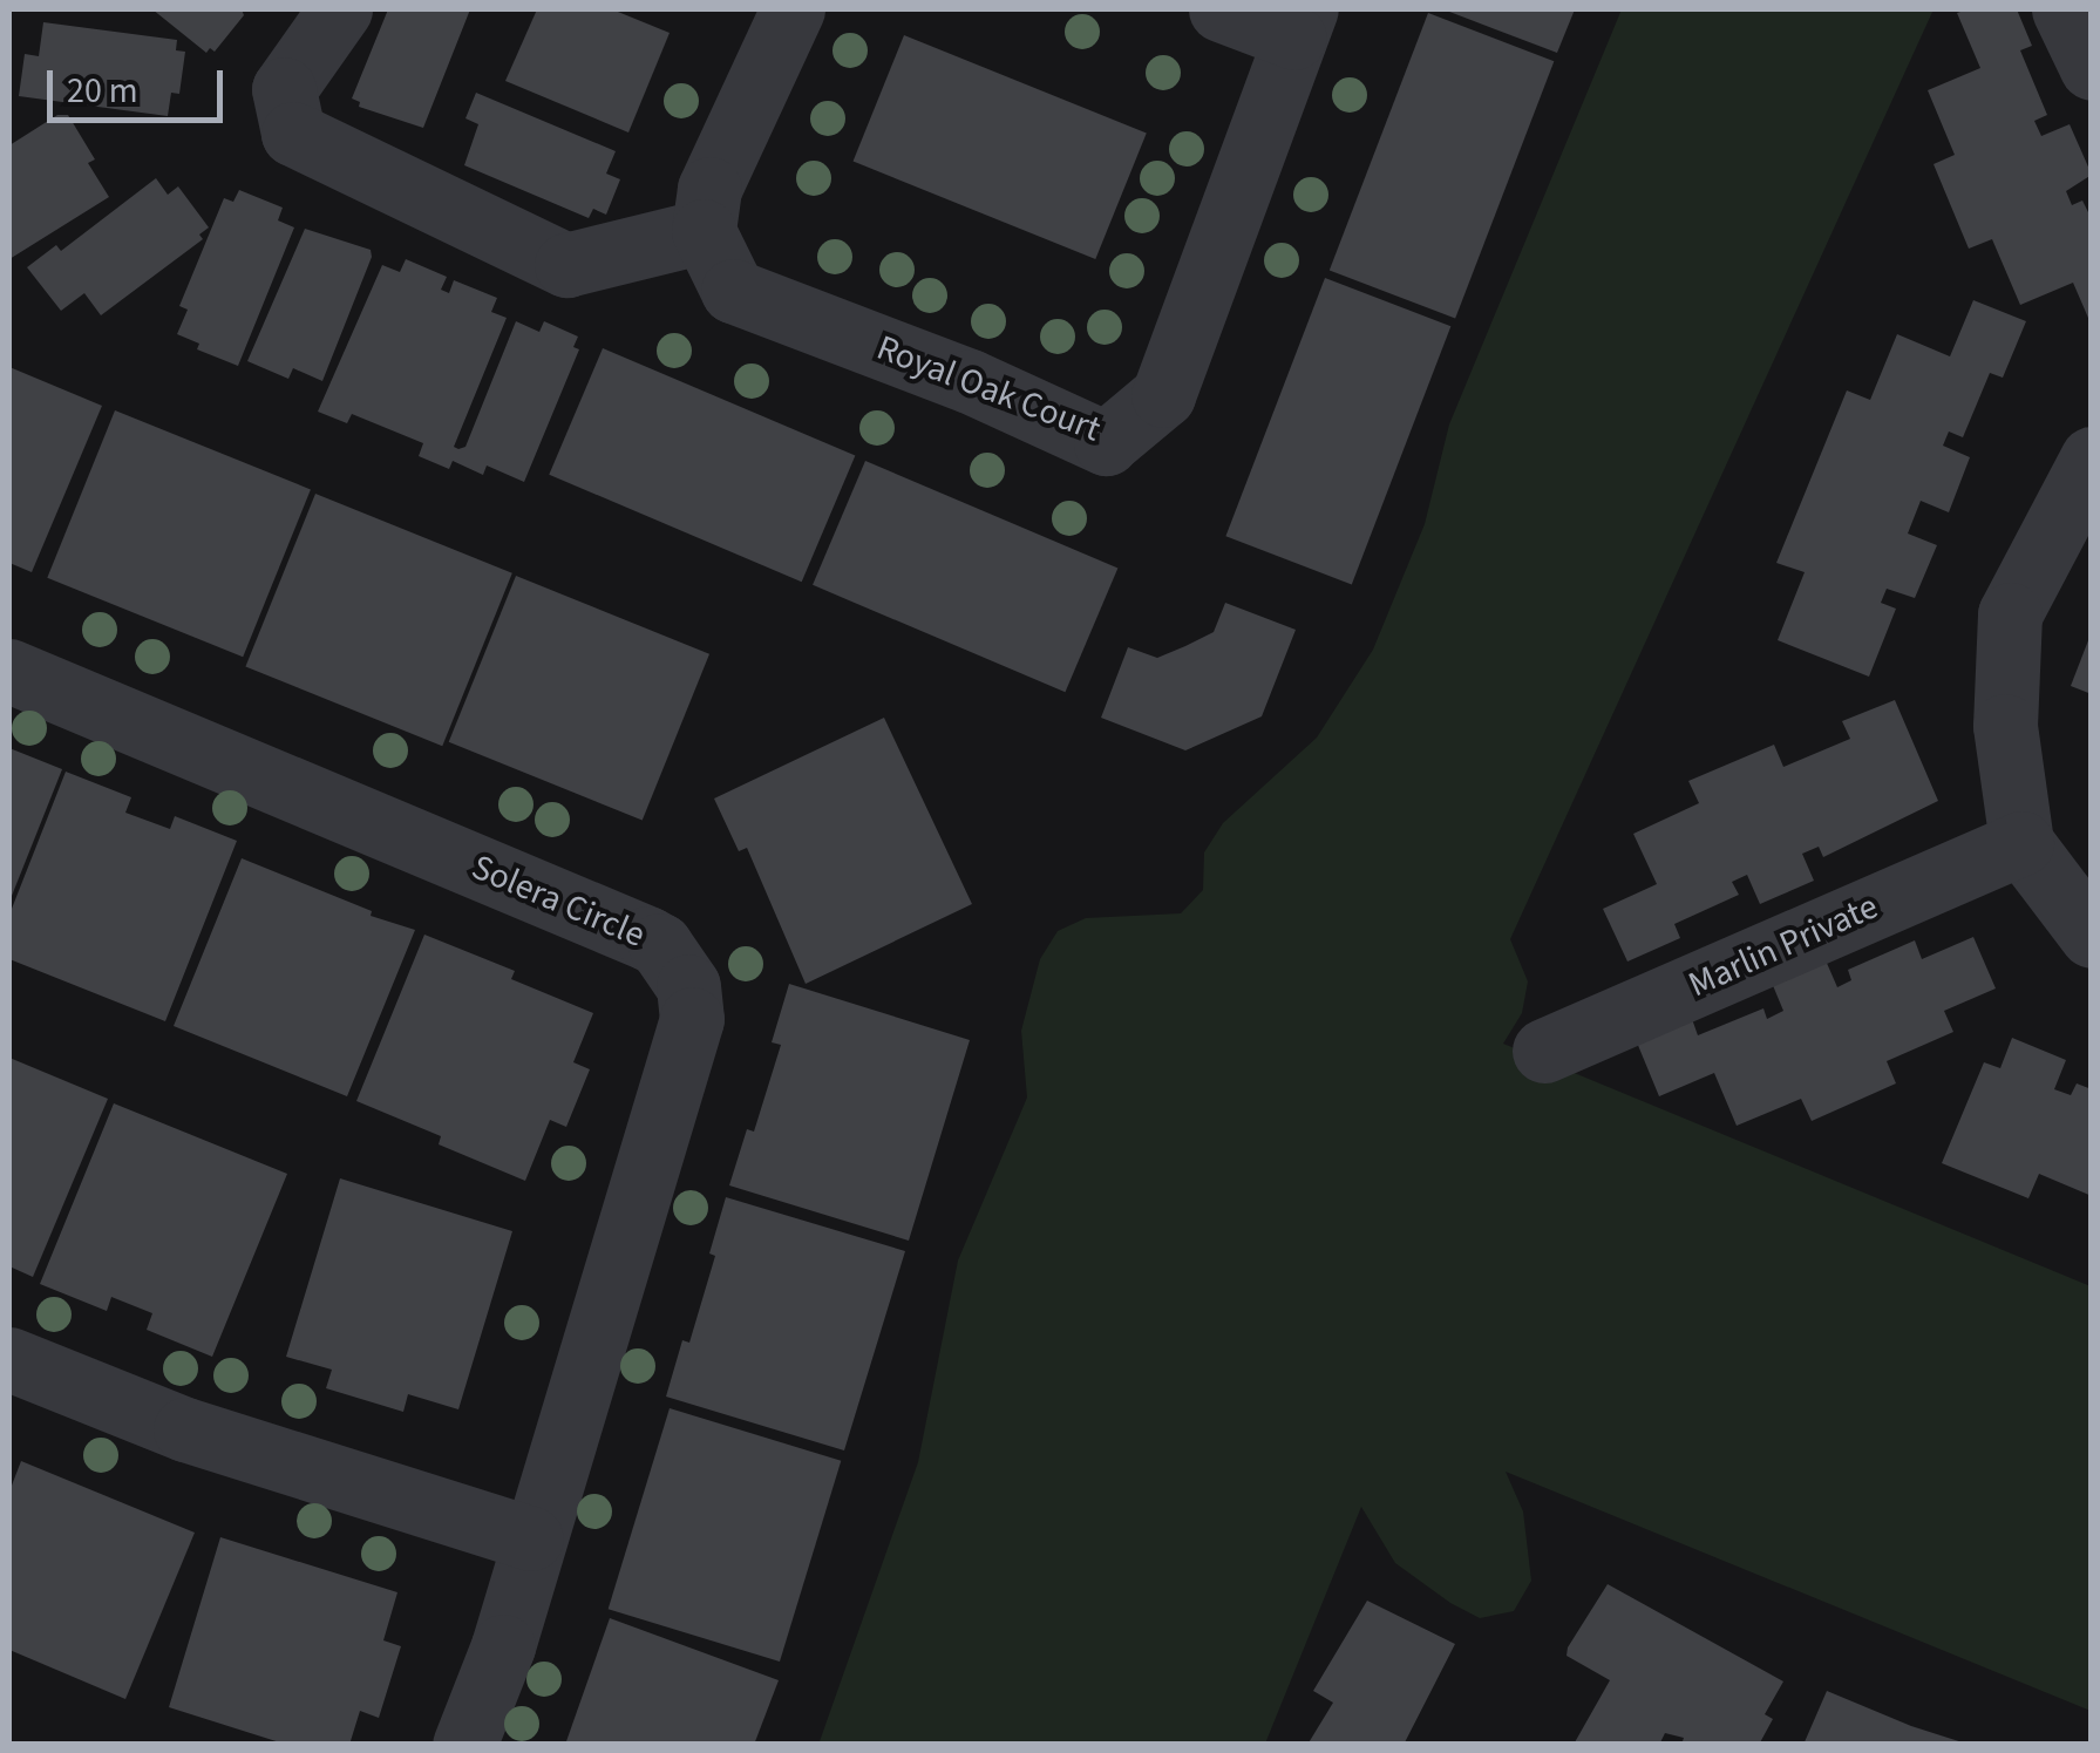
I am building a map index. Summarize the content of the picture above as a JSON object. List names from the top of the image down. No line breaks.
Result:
{"streets":{"street":["Royal Oak Court","Solera Circle","Marlin Private"]},"scale_bar":"20 m"}
